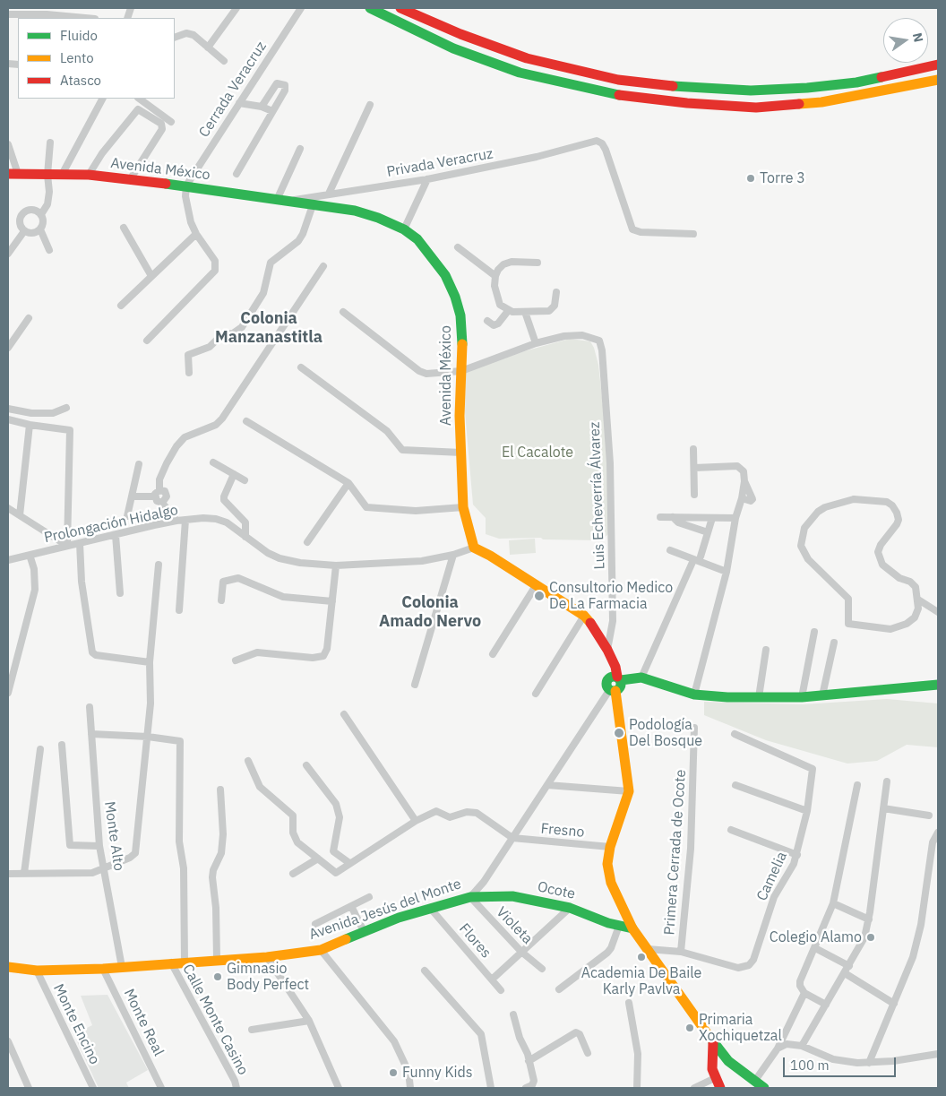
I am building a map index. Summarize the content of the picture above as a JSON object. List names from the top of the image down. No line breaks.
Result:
{"streets":{"main road":["Avenida México","Ocote","Avenida Jesús del Monte"],"street":["Cerrada Veracruz","Privada Veracruz","Luis Echeverría Álvarez","Prolongación Hidalgo","Fresno","Monte Alto","Primera Cerrada de Ocote","Camelia","Violeta","Flores","Calle Monte Casino","Monte Real","Monte Encino"]},"crossings":[["Cerrada Veracruz","Avenida México"],["Privada Veracruz","Avenida México"],["Avenida México","Prolongación Hidalgo"],["Fresno","Avenida Jesús del Monte"],["Monte Alto","Avenida Jesús del Monte"],["Primera Cerrada de Ocote","Camelia"],["Ocote","Avenida Jesús del Monte"],["Ocote","Violeta"],["Avenida Jesús del Monte","Violeta"],["Avenida Jesús del Monte","Flores"],["Avenida Jesús del Monte","Calle Monte Casino"],["Avenida Jesús del Monte","Monte Real"],["Avenida Jesús del Monte","Monte Encino"]],"districts":["Colonia Manzanastitla","Colonia Amado Nervo"],"parks":["El Cacalote"],"places":["Torre 3","Consultorio Medico De La Farmacia","Podología Del Bosque","Colegio Alamo","Academia De Baile Karly Pavlva","Gimnasio Body Perfect","Primaria Xochiquetzal","Funny Kids"],"legend":["Fluido","Lento","Atasco"],"scale_bar":"100 m","north":"right"}
